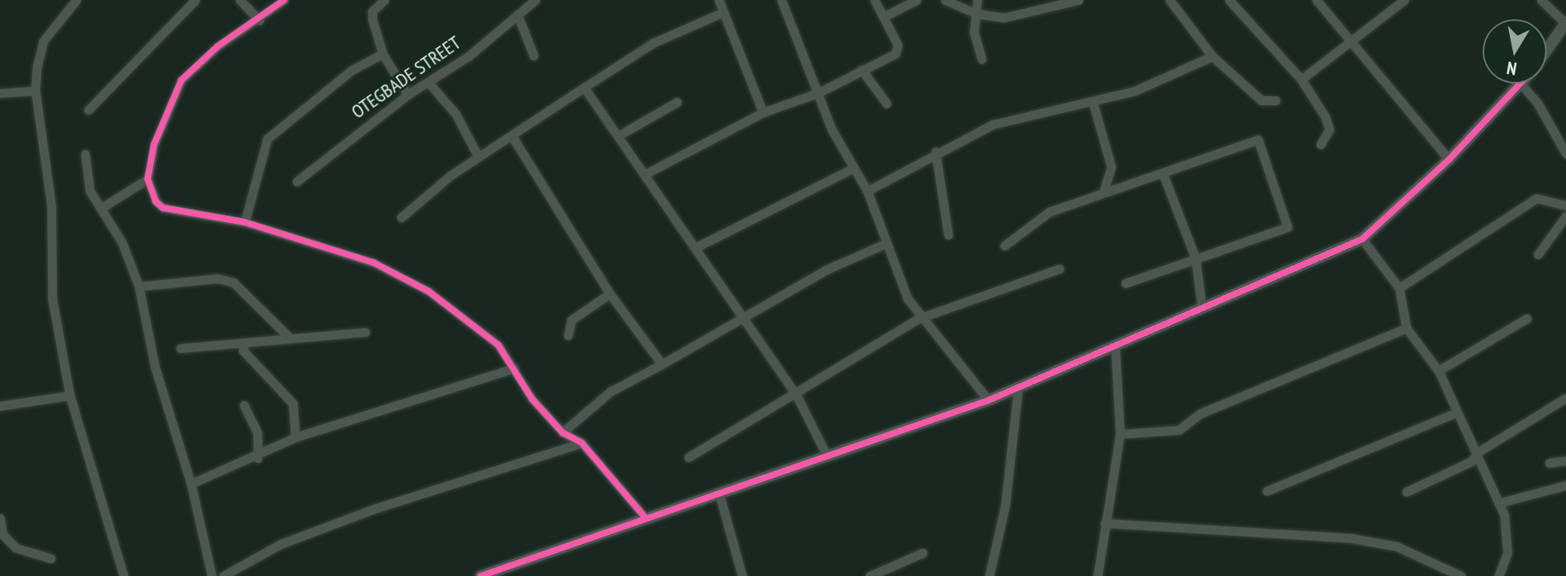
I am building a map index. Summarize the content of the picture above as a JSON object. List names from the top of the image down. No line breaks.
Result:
{"streets":{"street":["OTEGBADE STREET"]},"north":"bottom"}
